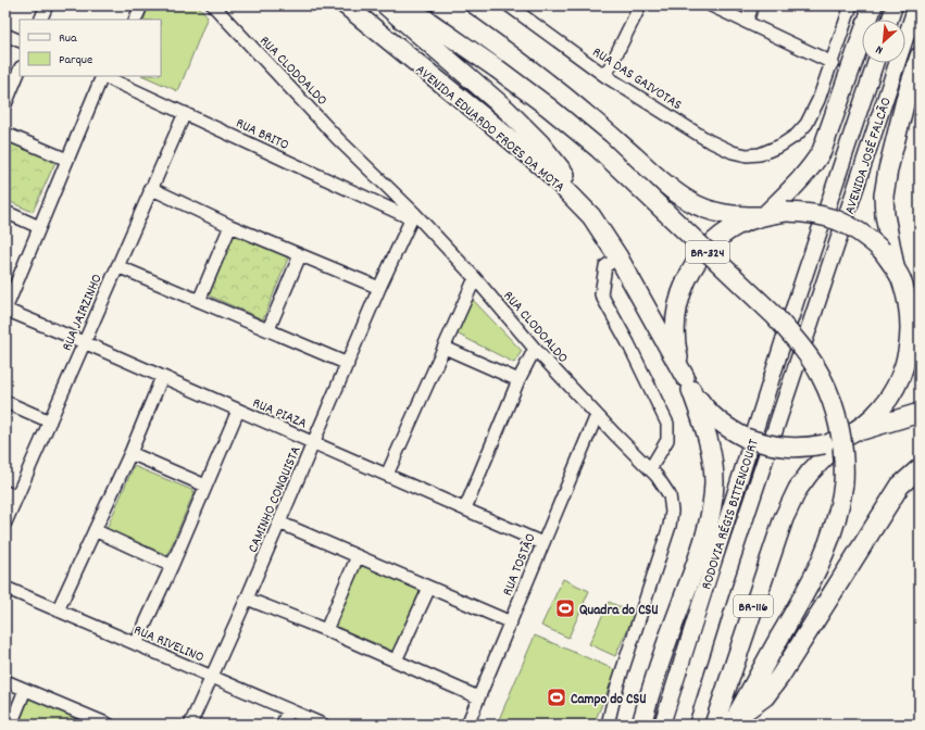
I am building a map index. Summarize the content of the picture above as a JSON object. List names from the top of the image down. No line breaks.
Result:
{"streets":{"highway":["AVENIDA EDUARDO FROES DA MOTA","BR-324","BR-116"],"main road":["AVENIDA JOSÉ FALCÃO","RODOVIA RÉGIS BITTENCOURT"],"street":["RUA CLODOALDO","RUA DAS GAIVOTAS","RUA BRITO","RUA JAIRZINHO","RUA PIAZA","CAMINHO CONQUISTA","RUA TOSTÃO","RUA RIVELINO"]},"crossings":[["RUA CLODOALDO","RUA BRITO"],["RUA CLODOALDO","CAMINHO CONQUISTA"],["RUA CLODOALDO","RUA TOSTÃO"],["AVENIDA EDUARDO FROES DA MOTA","BR-116"],["RUA BRITO","RUA JAIRZINHO"],["RUA BRITO","CAMINHO CONQUISTA"],["AVENIDA JOSÉ FALCÃO","RODOVIA RÉGIS BITTENCOURT"],["RUA JAIRZINHO","RUA PIAZA"],["RUA PIAZA","CAMINHO CONQUISTA"],["RUA PIAZA","RUA TOSTÃO"],["CAMINHO CONQUISTA","RUA RIVELINO"]],"places":{"sports":["Quadra do CSU","Campo do CSU"]},"legend":["Rua","Parque"],"north":"bottom left"}
